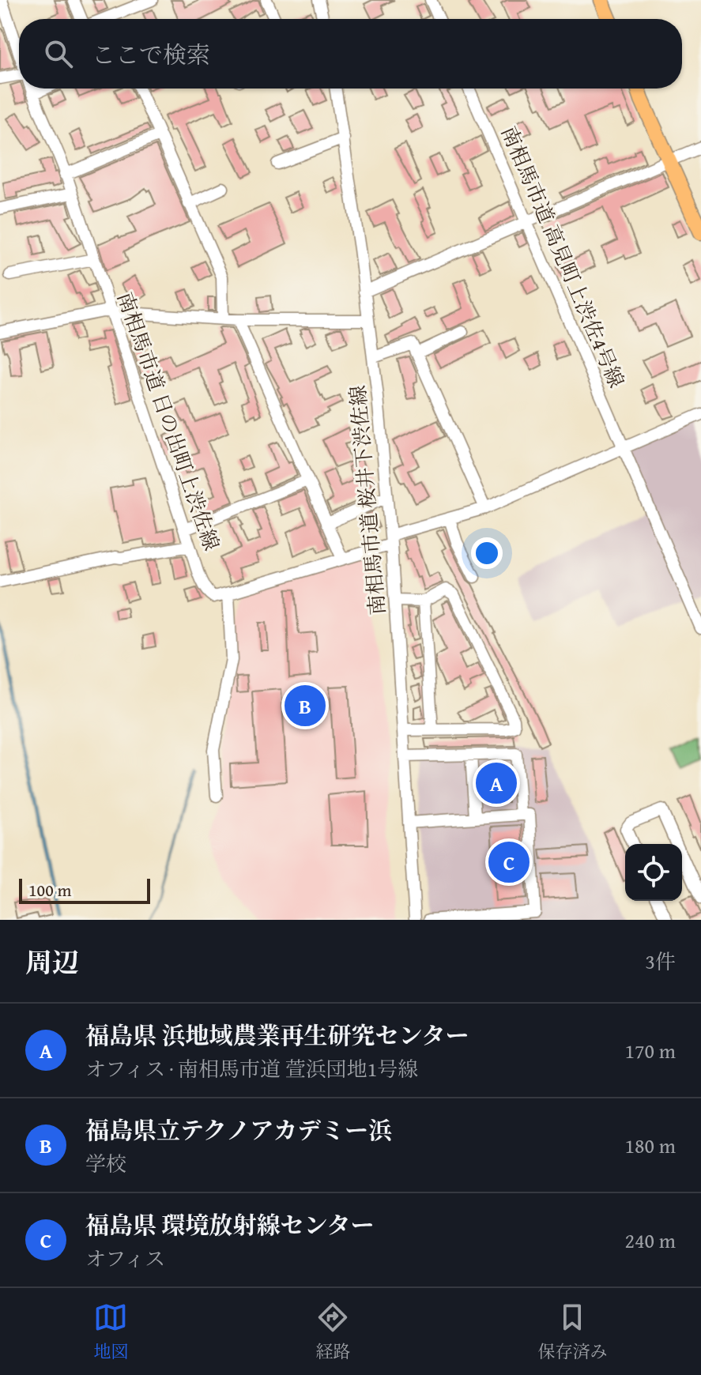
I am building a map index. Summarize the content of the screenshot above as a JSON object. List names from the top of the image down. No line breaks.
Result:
{"streets":{"street":["南相馬市道 高見町上渋佐4号線","南相馬市道 日の出町上渋佐線","南相馬市道 桜井下渋佐線"]},"scale_bar":"100 m","page":{"search":"ここで検索","pins":["B","A","C"],"scale":"100 m","heading":["周辺","3件"],"list":[{"mark":"A","name":"福島県 浜地域農業再生研究センター","note":"オフィス · 南相馬市道 萱浜団地1号線","value":"170 m"},{"mark":"B","name":"福島県立テクノアカデミー浜","note":"学校","value":"180 m"},{"mark":"C","name":"福島県 環境放射線センター","note":"オフィス","value":"240 m"}],"nav":["地図","経路","保存済み"]}}
